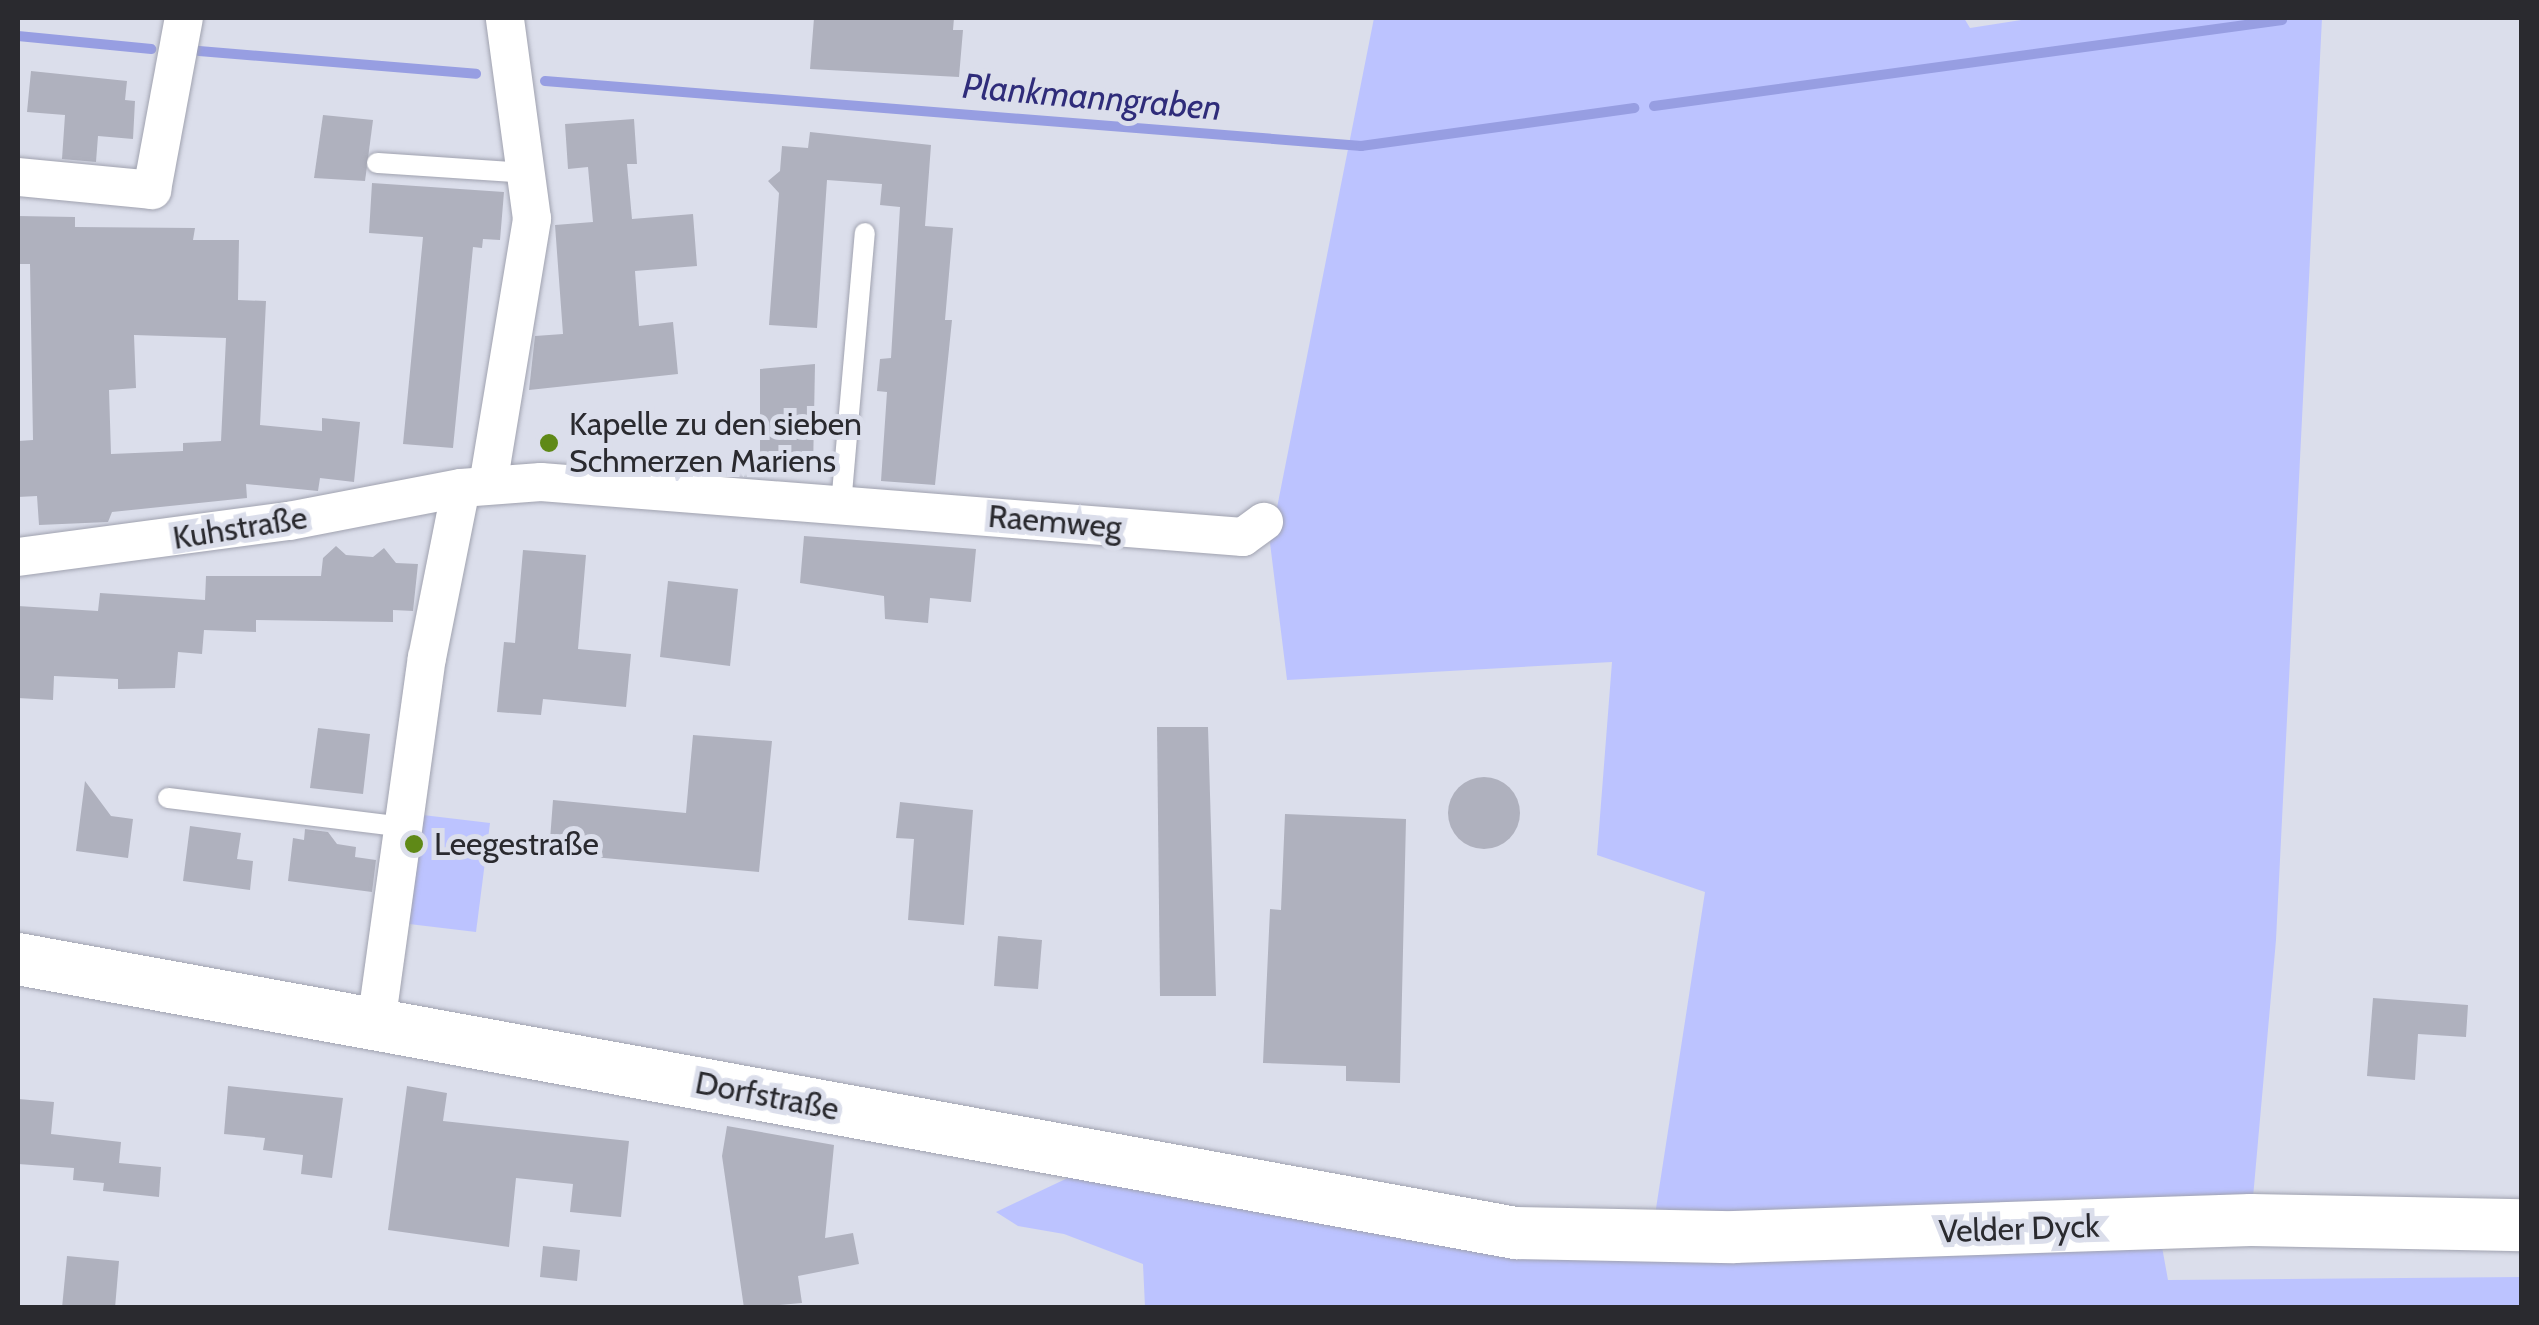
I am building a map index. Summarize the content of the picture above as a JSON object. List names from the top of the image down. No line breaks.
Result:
{"streets":{"main road":["Dorfstraße","Velder Dyck"],"street":["Raemweg","Kuhstraße"]},"crossings":[["Raemweg","Kuhstraße"],["Dorfstraße","Velder Dyck"]],"water":["Plankmanngraben"],"places":["Kapelle zu den sieben Schmerzen Mariens","Leegestraße"]}
